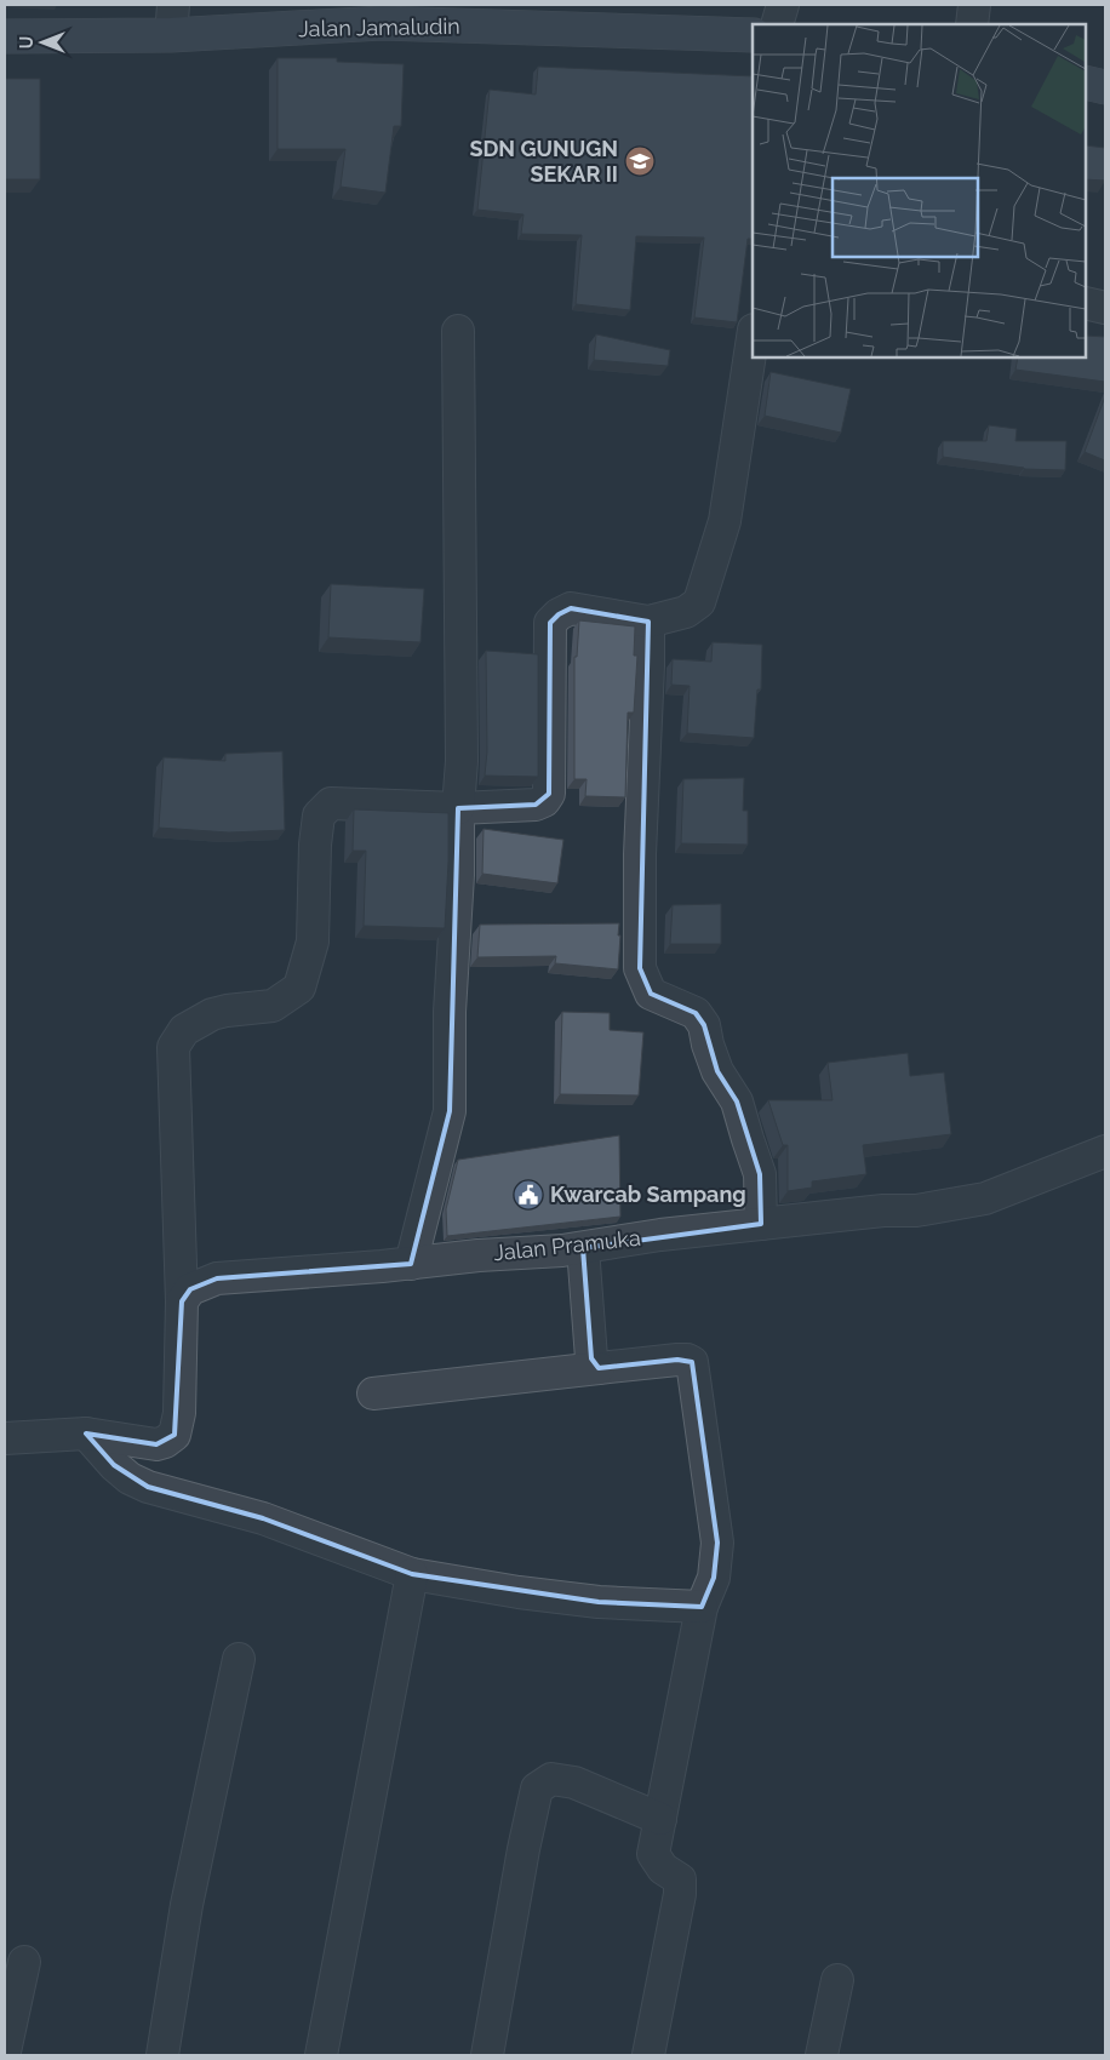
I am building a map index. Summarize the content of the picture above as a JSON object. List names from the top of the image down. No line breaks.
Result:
{"streets":{"street":["Jalan Jamaludin","Jalan Pramuka"]},"places":{"school or university":["SDN GUNUGN SEKAR II"],"public building":["Kwarcab Sampang"]},"north":"left"}
